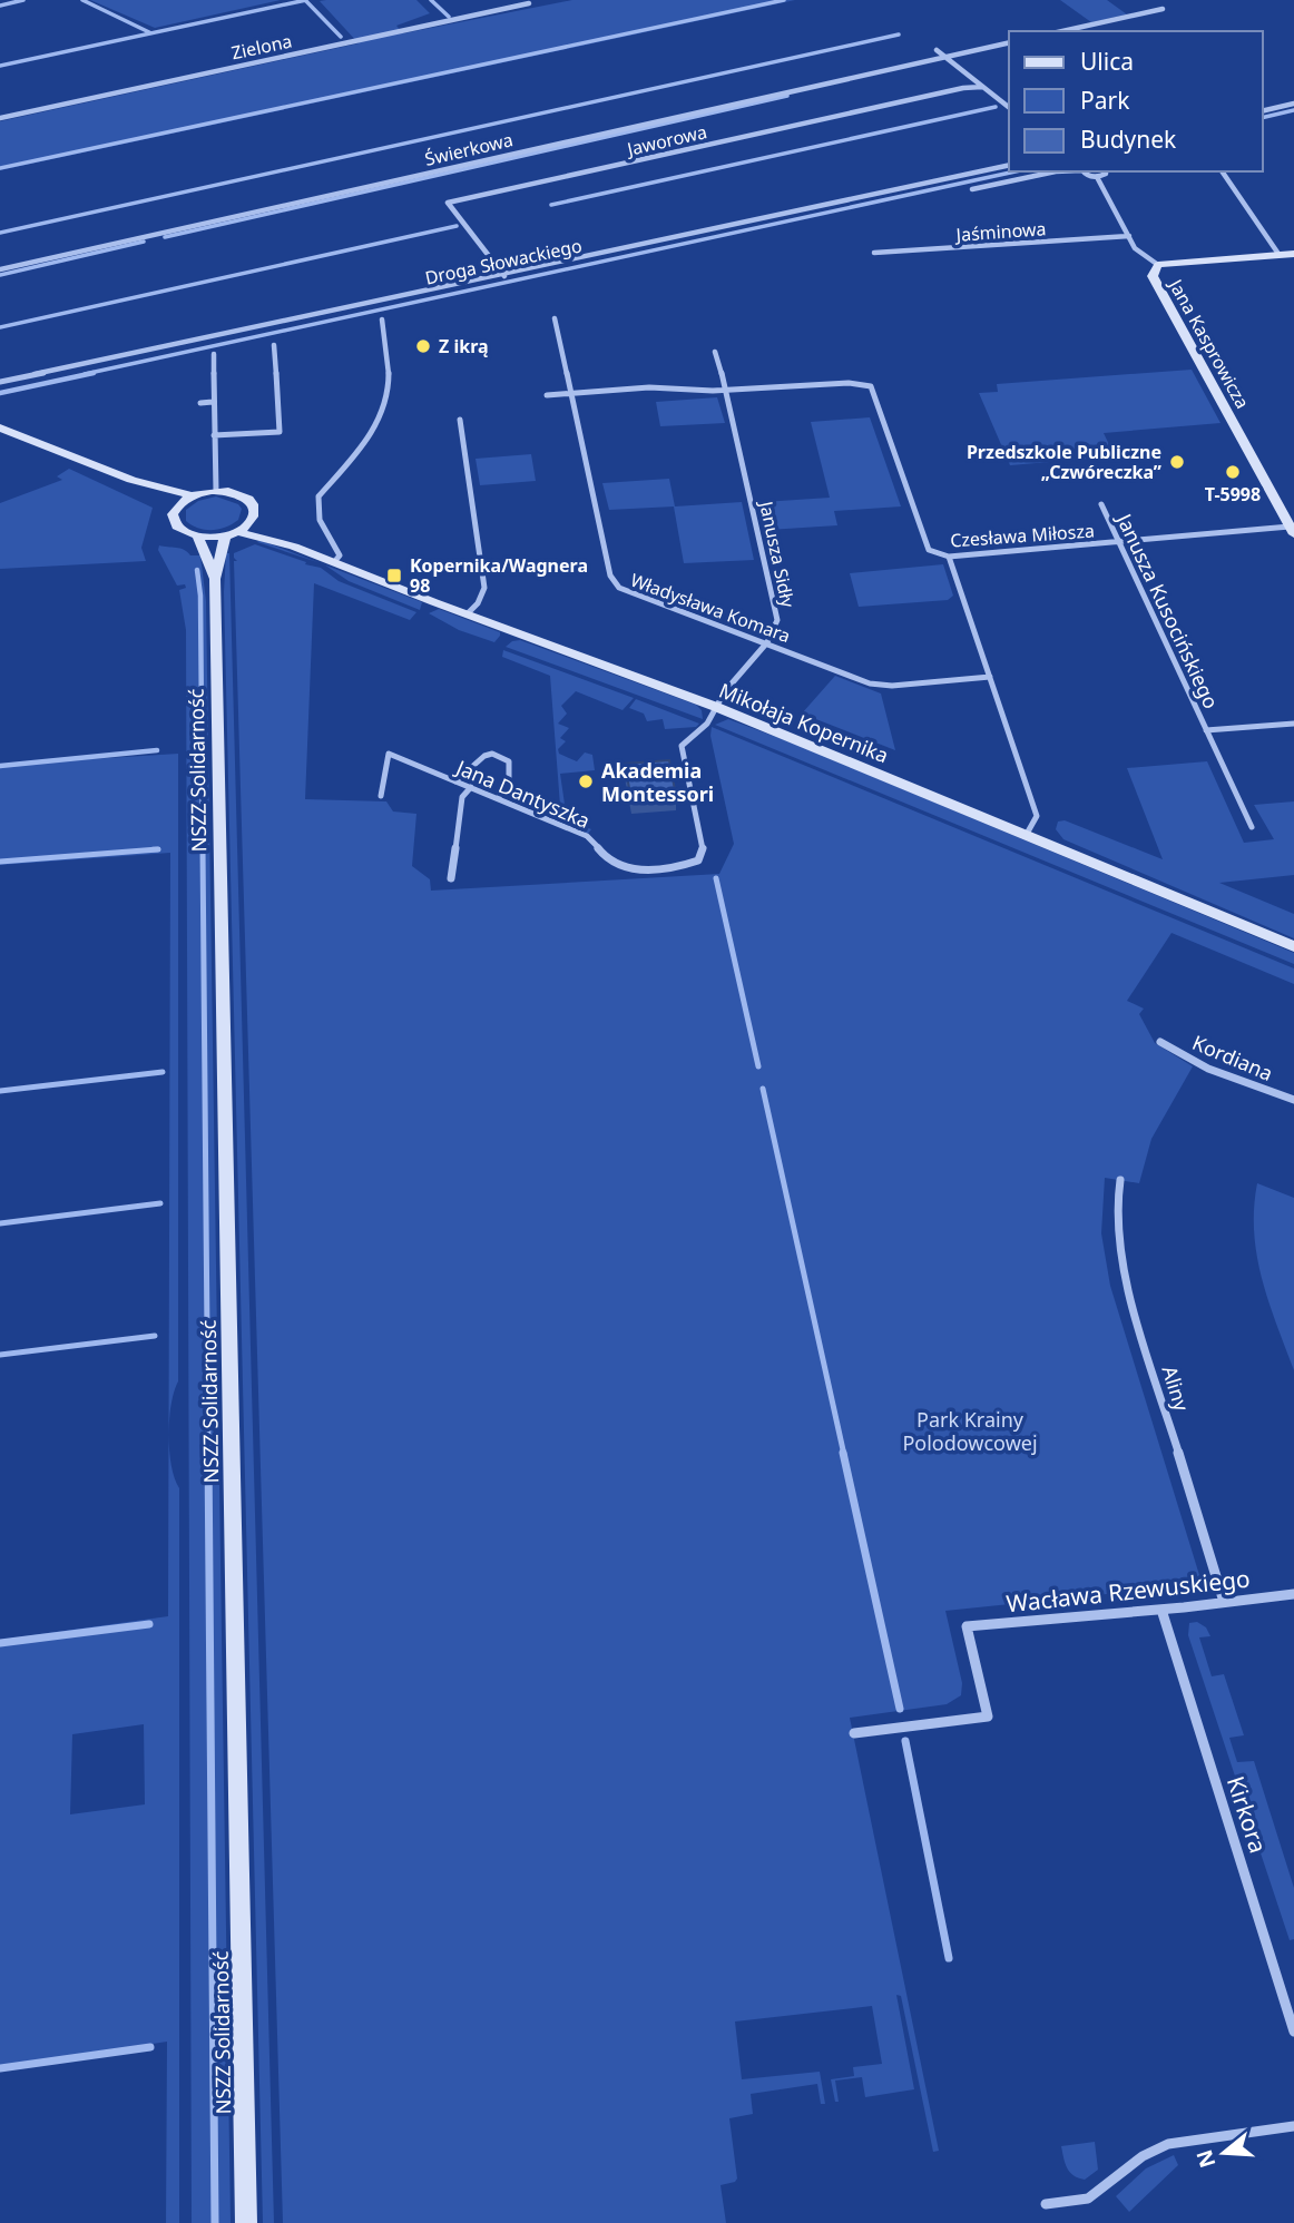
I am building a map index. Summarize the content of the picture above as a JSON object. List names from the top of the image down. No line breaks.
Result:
{"streets":{"main road":["Jana Kasprowicza","Mikołaja Kopernika","NSZZ Solidarność"],"street":["Zielona","Jaworowa","Świerkowa","Jaśminowa","Droga Słowackiego","Czesława Miłosza","Janusza Sidły","Władysława Komara","Janusza Kusocińskiego","Jana Dantyszka","Kordiana","Aliny","Wacława Rzewuskiego","Kirkora"]},"crossings":[["Jaworowa","Droga Słowackiego"],["Jaśminowa","Jana Kasprowicza"],["Jana Kasprowicza","Czesława Miłosza"],["Czesława Miłosza","Janusza Sidły"],["Czesława Miłosza","Janusza Kusocińskiego"],["Janusza Sidły","Władysława Komara"],["Mikołaja Kopernika","NSZZ Solidarność"],["Mikołaja Kopernika","Jana Dantyszka"],["Aliny","Wacława Rzewuskiego"],["Wacława Rzewuskiego","Kirkora"]],"parks":["Park Krainy Polodowcowej"],"places":{"other":["Z ikrą","Przedszkole Publiczne „Czwóreczka”","T-5998","Akademia Montessori"],"transit":["Kopernika/Wagnera 98"]},"legend":["Ulica","Park","Budynek"],"north":"left"}
